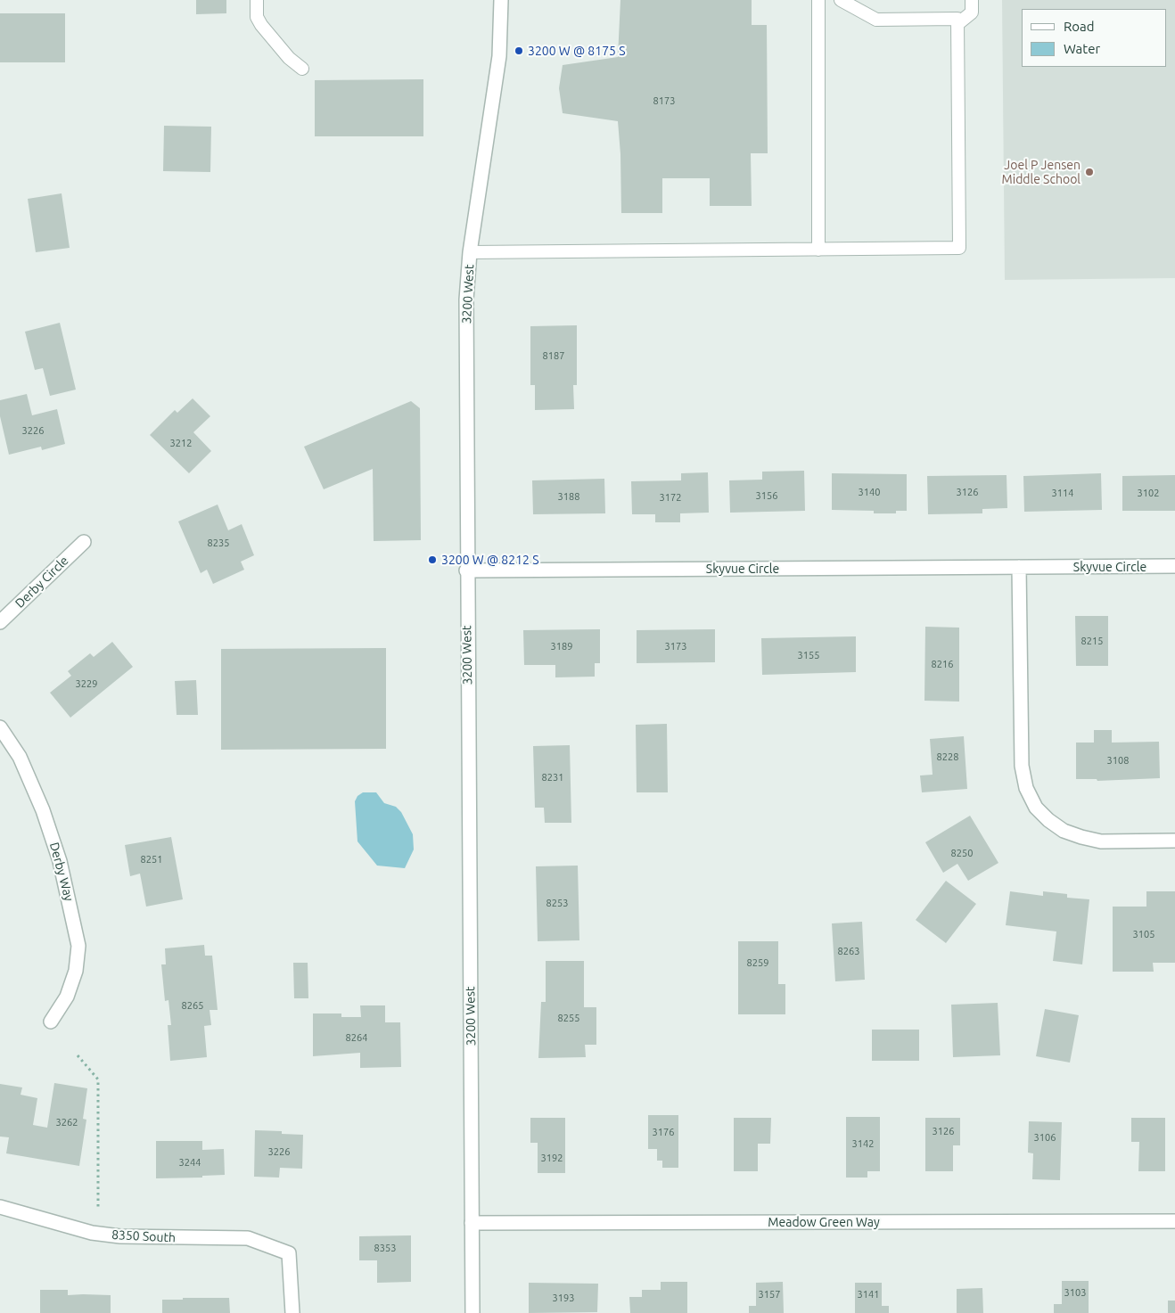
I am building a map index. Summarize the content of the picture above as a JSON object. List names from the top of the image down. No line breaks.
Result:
{"streets":{"street":["3200 West","Skyvue Circle","Derby Circle","Derby Way","Meadow Green Way","8350 South"]},"crossings":[["3200 West","Skyvue Circle"],["3200 West","Meadow Green Way"]],"places":["3200 W @ 8175 S","Joel P Jensen Middle School","3200 W @ 8212 S"],"house_numbers":["8173","8187","3226","3212","3140","3126","3114","3102","3156","3188","3172","8235","8215","3189","3173","3155","8216","3229","8228","3108","8231","8250","8251","8253","3105","8263","8259","8265","8255","8264","3262","3126","3176","3106","3142","3226","3192","3244","8353","3103","3157","3141","3193"],"legend":["Road","Water"]}
